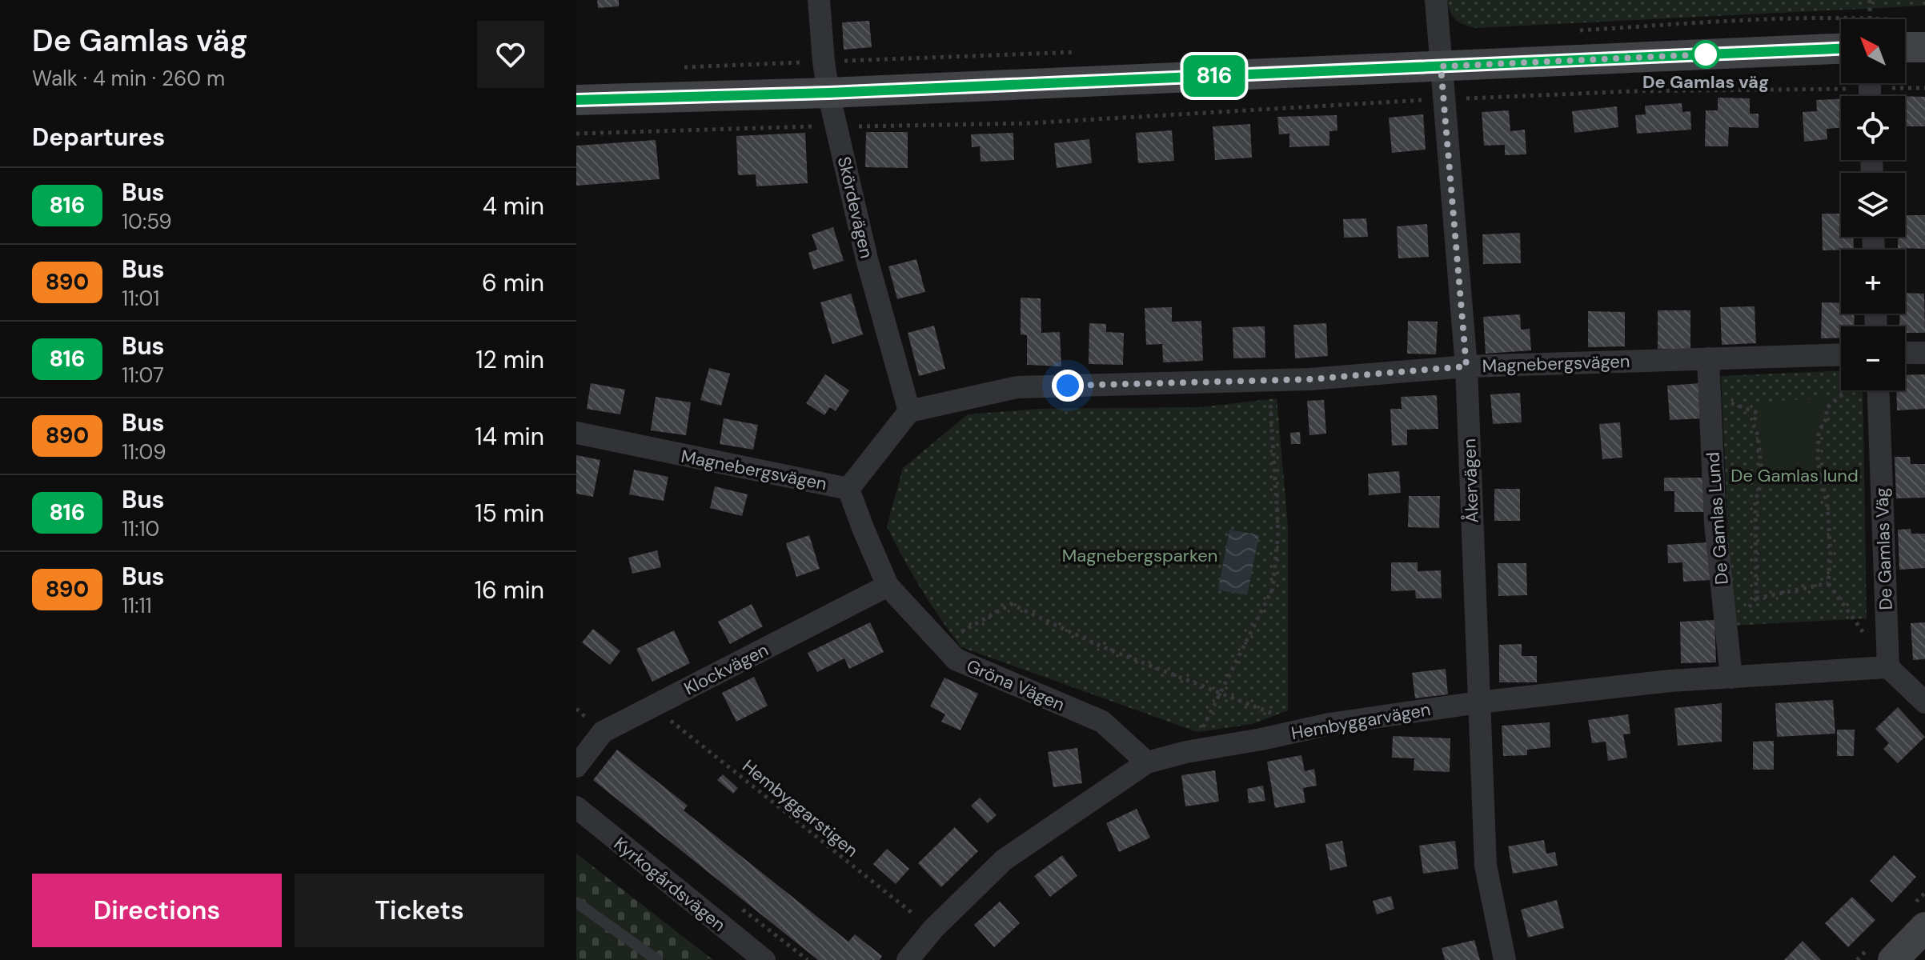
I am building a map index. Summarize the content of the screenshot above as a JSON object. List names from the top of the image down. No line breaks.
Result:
{"streets":{"street":["Skördevägen","Magnebergsvägen","Åkervägen","De Gamlas Lund","De Gamlas Väg","Klockvägen","Gröna Vägen","Hembyggarvägen","Kyrkogårdsvägen"],"path":["Hembyggarstigen"]},"crossings":[["Skördevägen","Magnebergsvägen"],["Magnebergsvägen","Åkervägen"],["Magnebergsvägen","De Gamlas Lund"],["Magnebergsvägen","Gröna Vägen"],["Åkervägen","Hembyggarvägen"],["De Gamlas Lund","Hembyggarvägen"],["De Gamlas Väg","Hembyggarvägen"],["Klockvägen","Gröna Vägen"],["Klockvägen","Hembyggarstigen"],["Gröna Vägen","Hembyggarvägen"],["Hembyggarvägen","Hembyggarstigen"]],"parks":["De Gamlas lund","Magnebergsparken"],"places":["De Gamlas väg"],"lines":["bus line 816"],"north":"top left","page":{"heading":[["De Gamlas väg","Walk · 4 min · 260 m"],"Departures"],"on_map":"816","map_buttons":["+","−"],"list":[{"mark":"816","name":"Bus","note":"10:59","value":"4 min"},{"mark":"890","name":"Bus","note":"11:01","value":"6 min"},{"mark":"816","name":"Bus","note":"11:07","value":"12 min"},{"mark":"890","name":"Bus","note":"11:09","value":"14 min"},{"mark":"816","name":"Bus","note":"11:10","value":"15 min"},{"mark":"890","name":"Bus","note":"11:11","value":"16 min"}],"buttons":["Directions","Tickets"]}}
